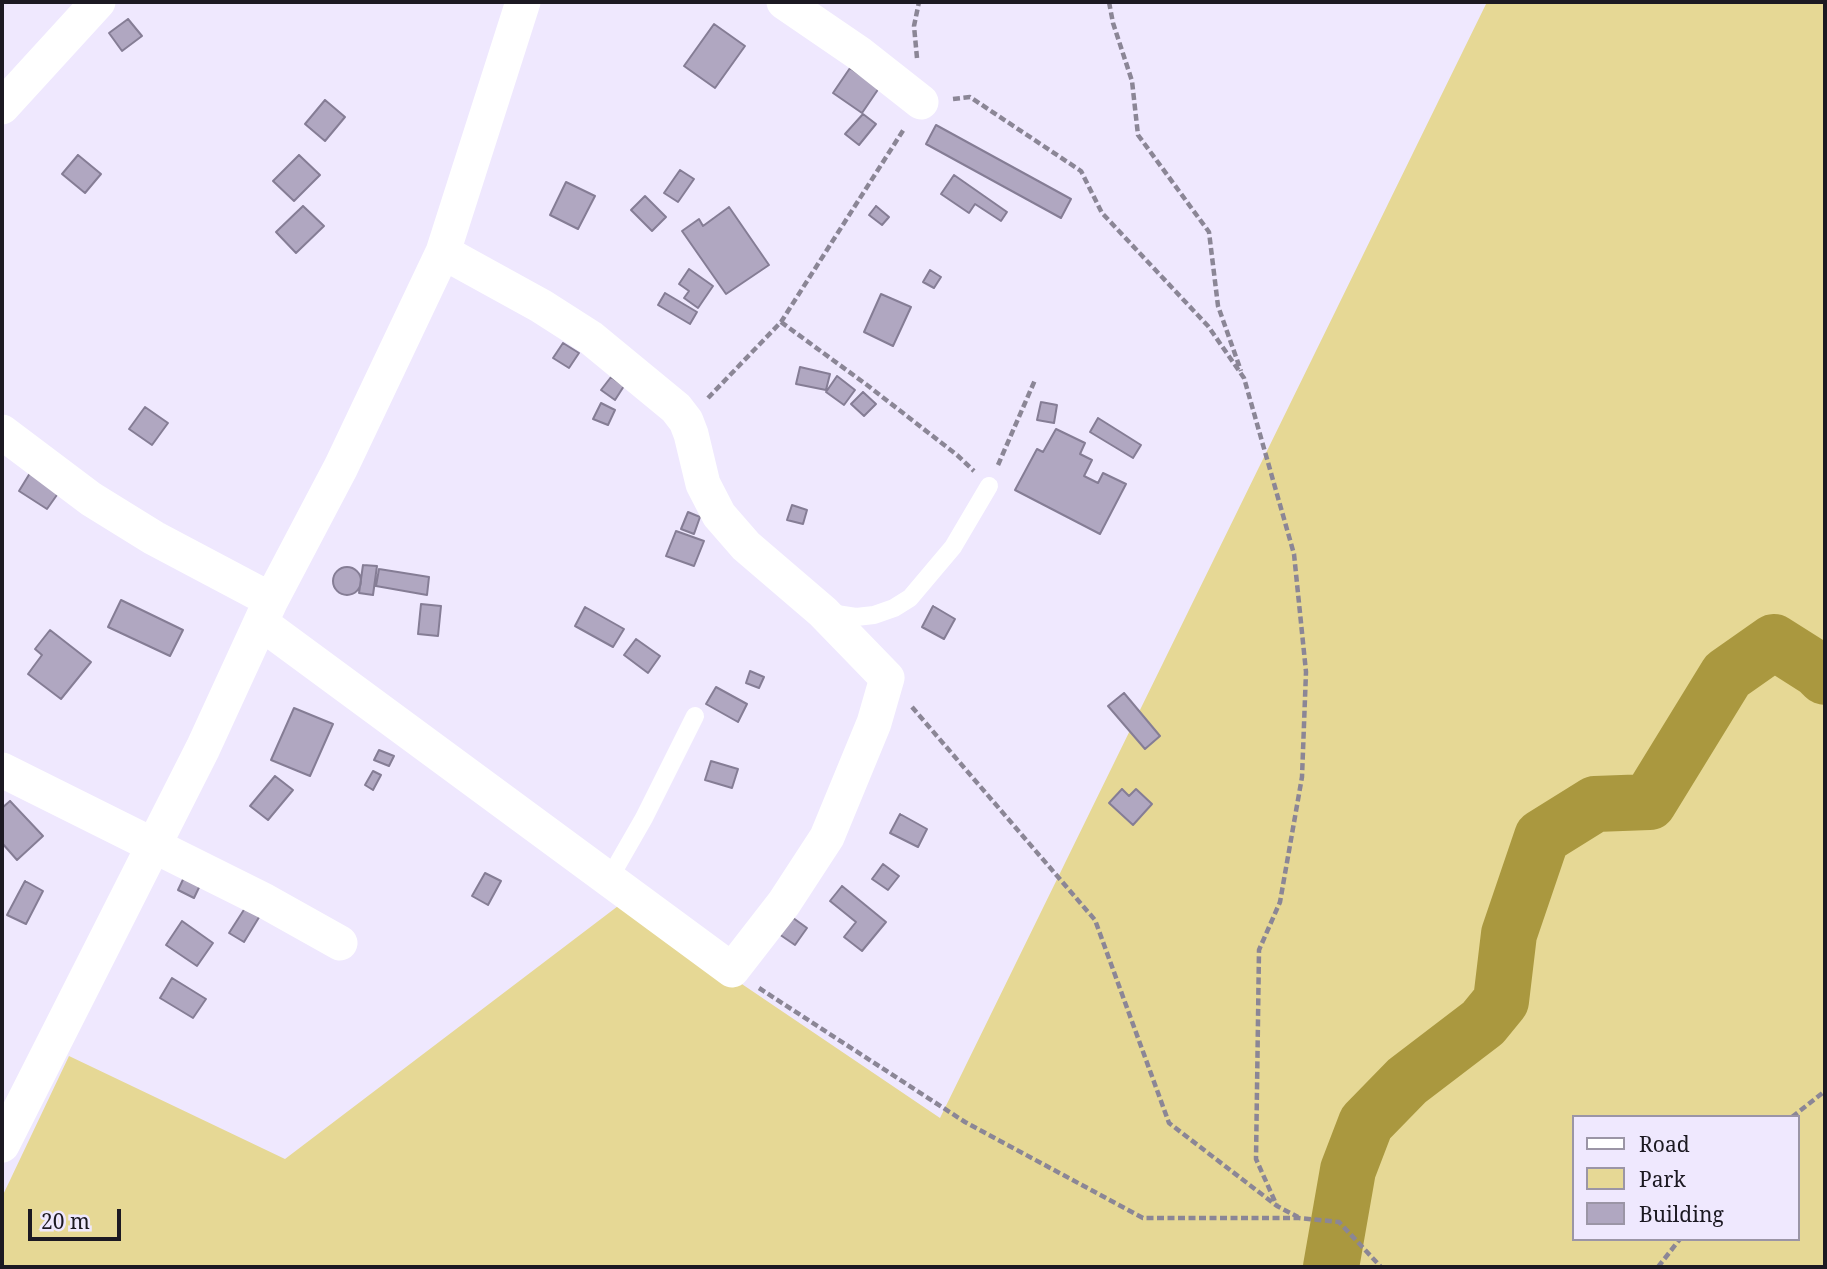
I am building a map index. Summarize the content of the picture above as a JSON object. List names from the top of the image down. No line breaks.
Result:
{"legend":["Road","Park","Building"],"scale_bar":"20 m"}
